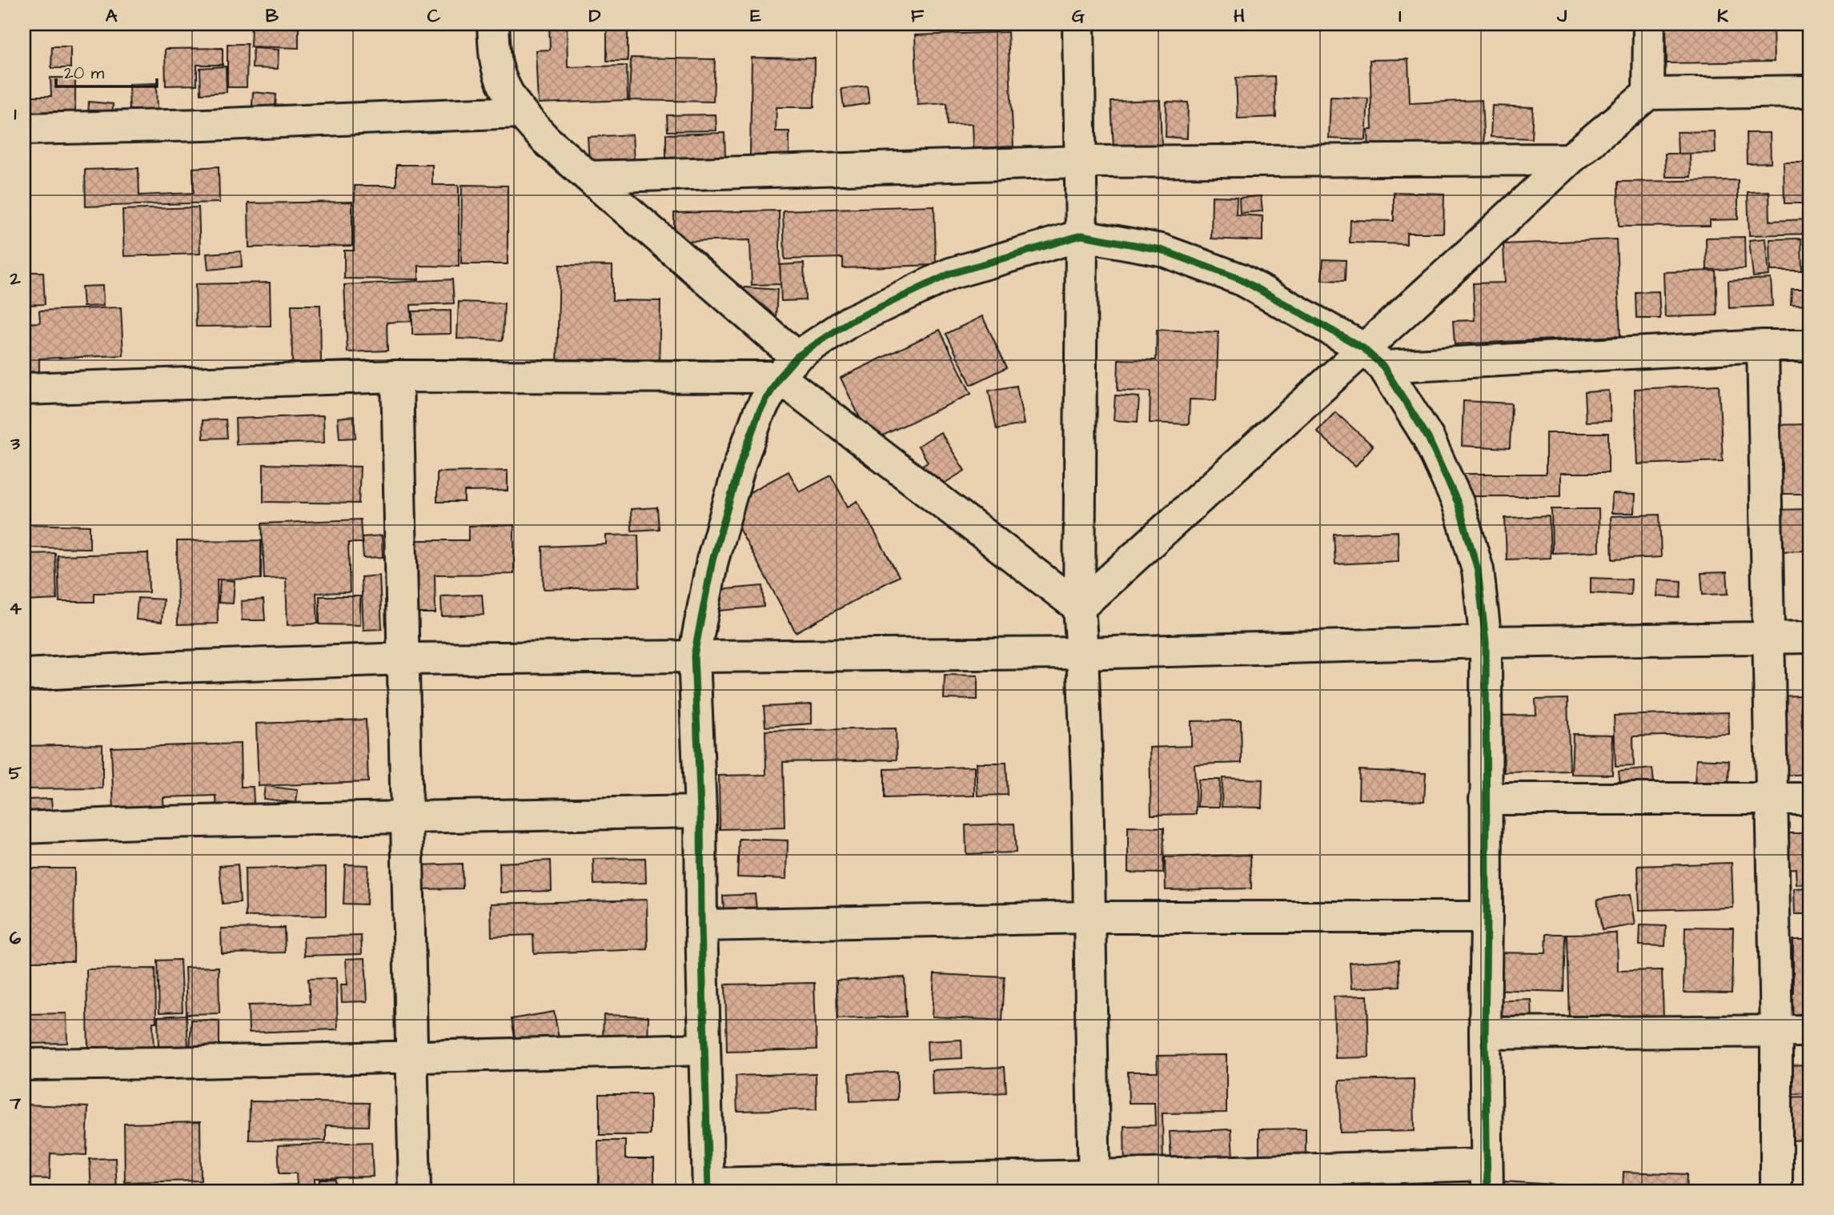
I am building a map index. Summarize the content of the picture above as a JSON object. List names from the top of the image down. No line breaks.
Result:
{"scale_bar":"20 m","grid":{"columns":["A","B","C","D","E","F","G","H","I","J","K"],"rows":["1","2","3","4","5","6","7"]}}
